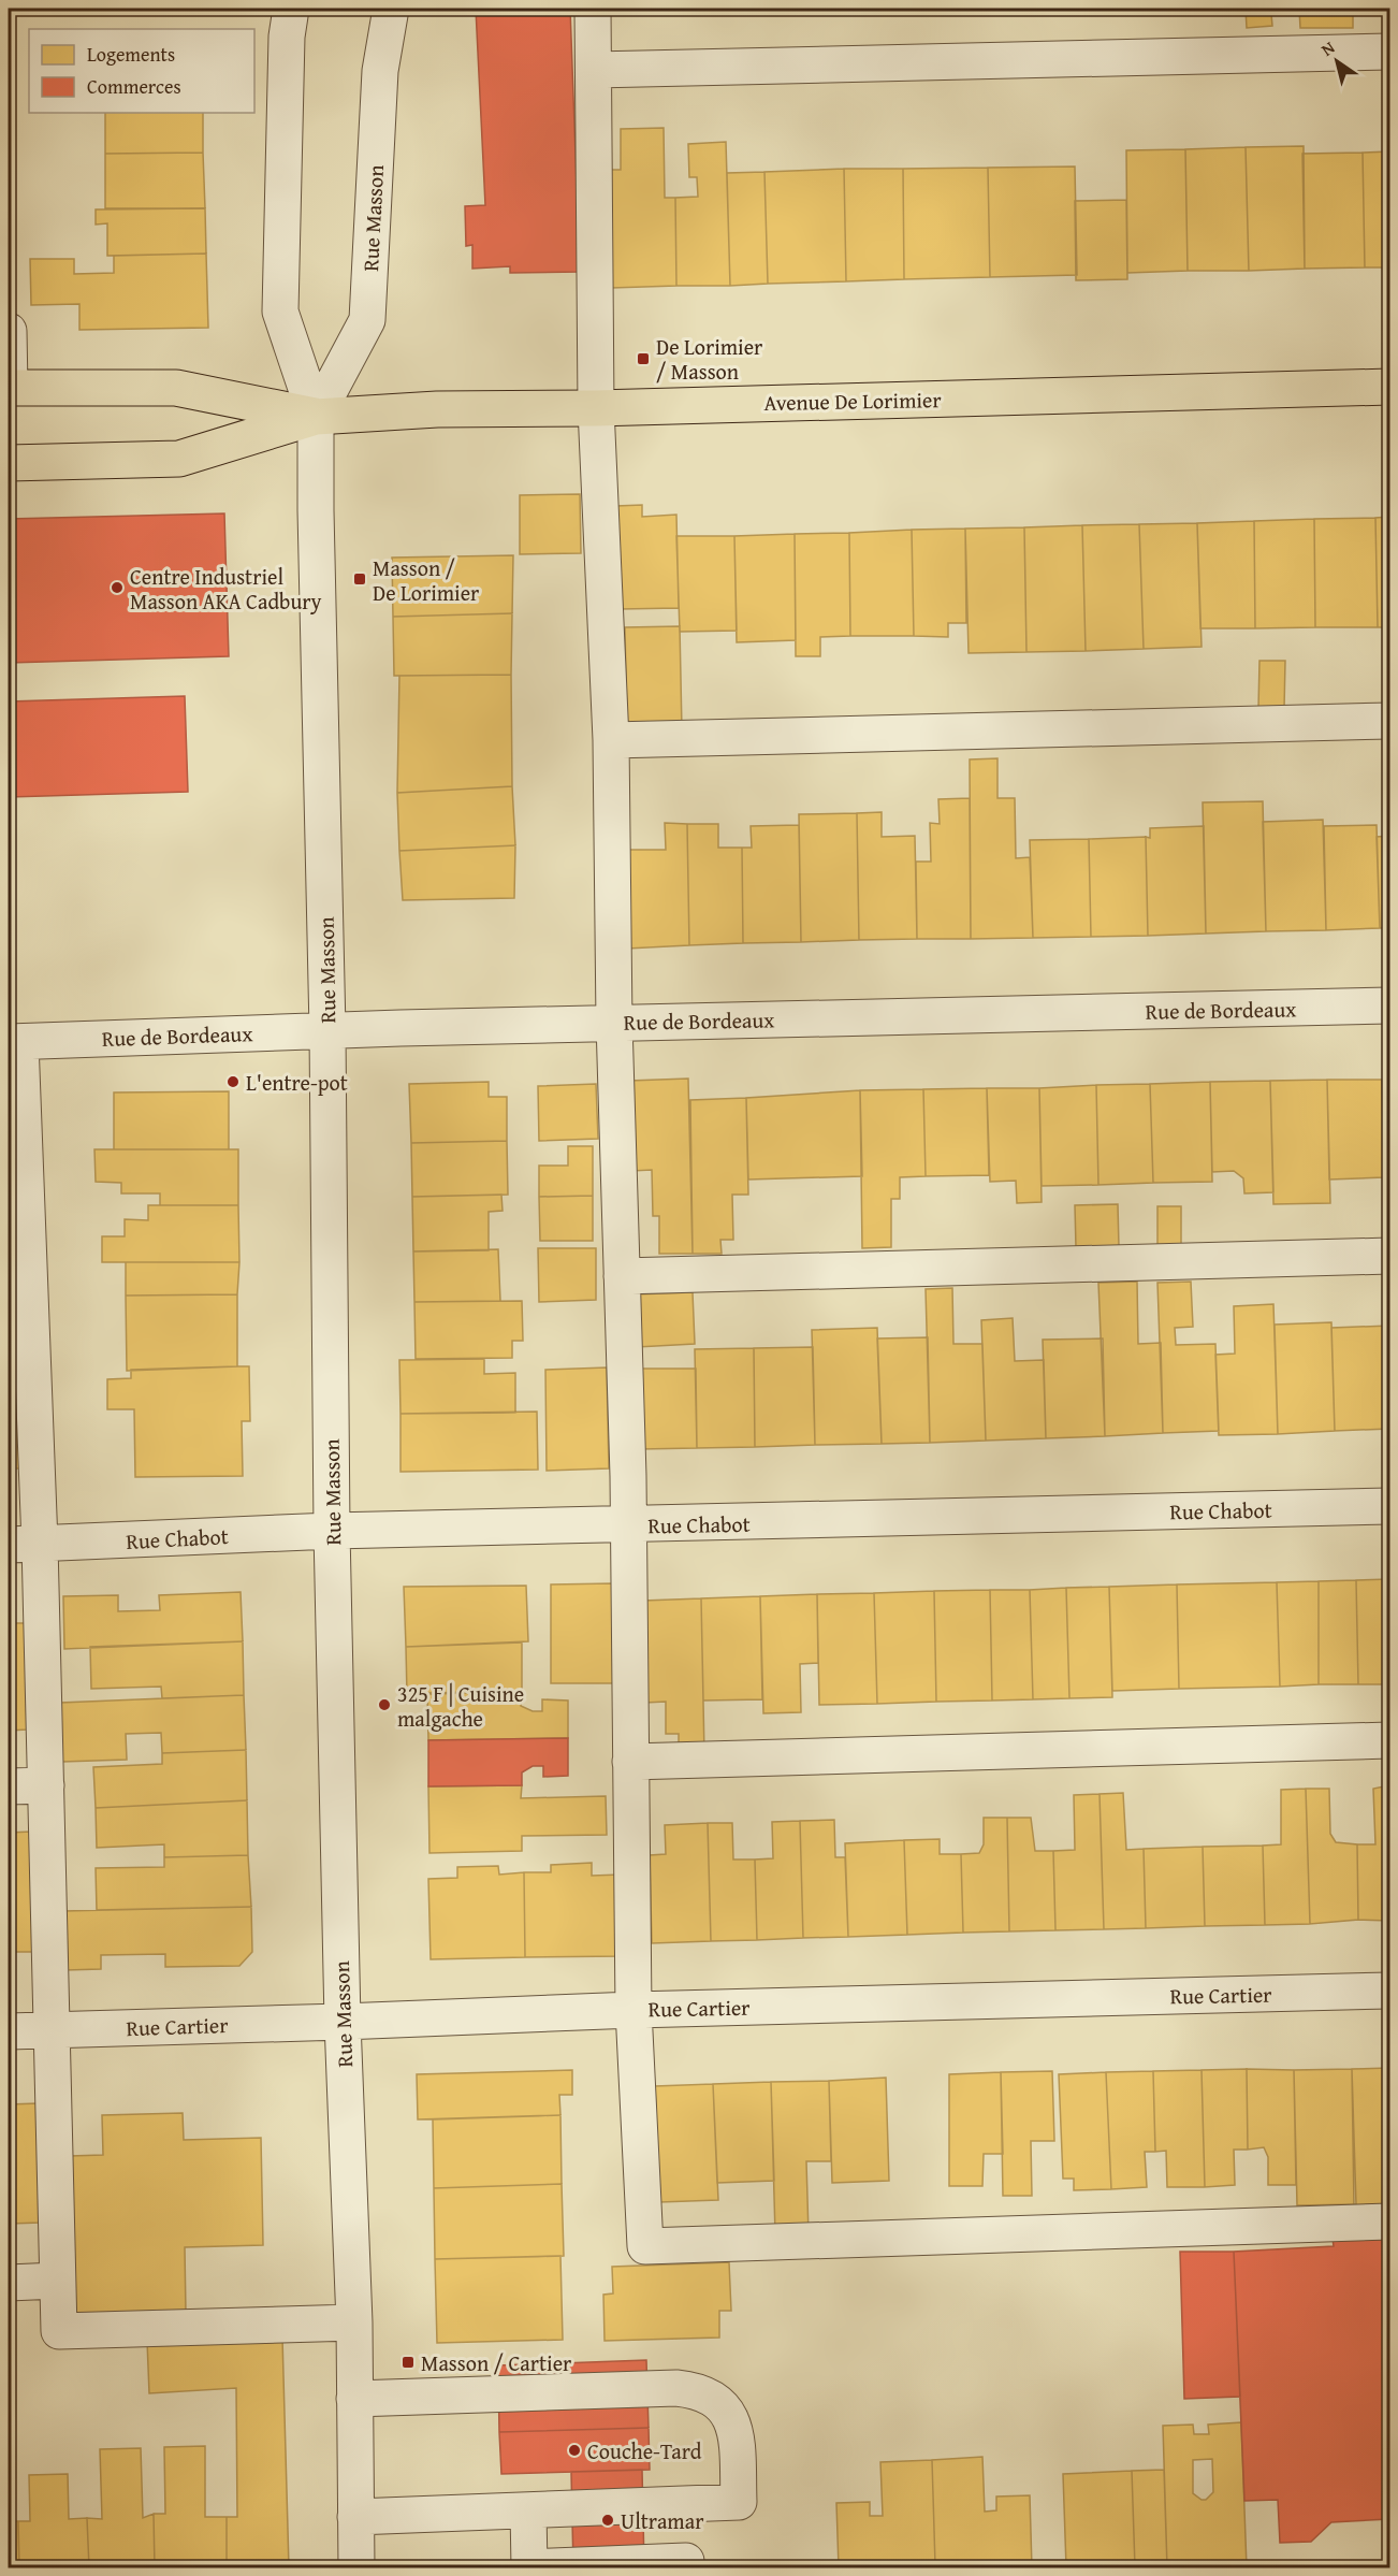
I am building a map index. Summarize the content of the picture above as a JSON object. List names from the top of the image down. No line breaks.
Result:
{"streets":{"main road":["Avenue De Lorimier"],"street":["Rue Masson","Rue de Bordeaux","Rue Chabot","Rue Cartier"]},"crossings":[["Rue Masson","Avenue De Lorimier"],["Rue Masson","Rue de Bordeaux"],["Rue Masson","Rue Chabot"],["Rue Masson","Rue Cartier"]],"places":{"transit":["De Lorimier / Masson","Masson / De Lorimier","Masson / Cartier"],"other":["Centre Industriel Masson AKA Cadbury","L'entre-pot","325 F | Cuisine malgache","Couche-Tard","Ultramar"]},"legend":["Logements","Commerces"],"north":"top left"}
